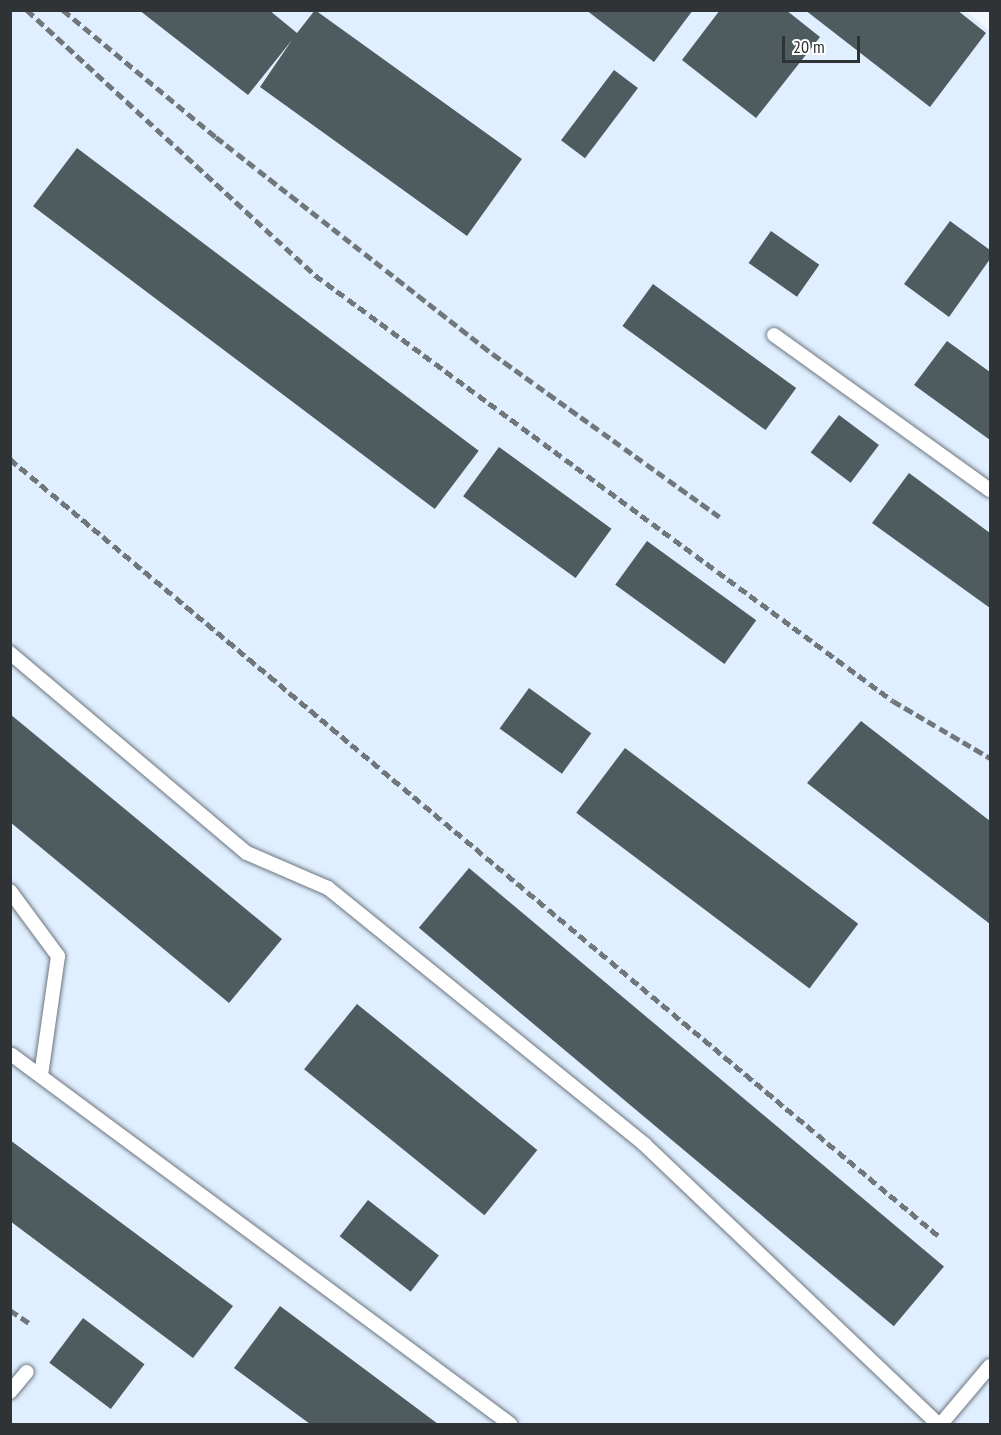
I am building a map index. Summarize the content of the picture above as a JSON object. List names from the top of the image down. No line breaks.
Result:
{"scale_bar":"20 m"}
